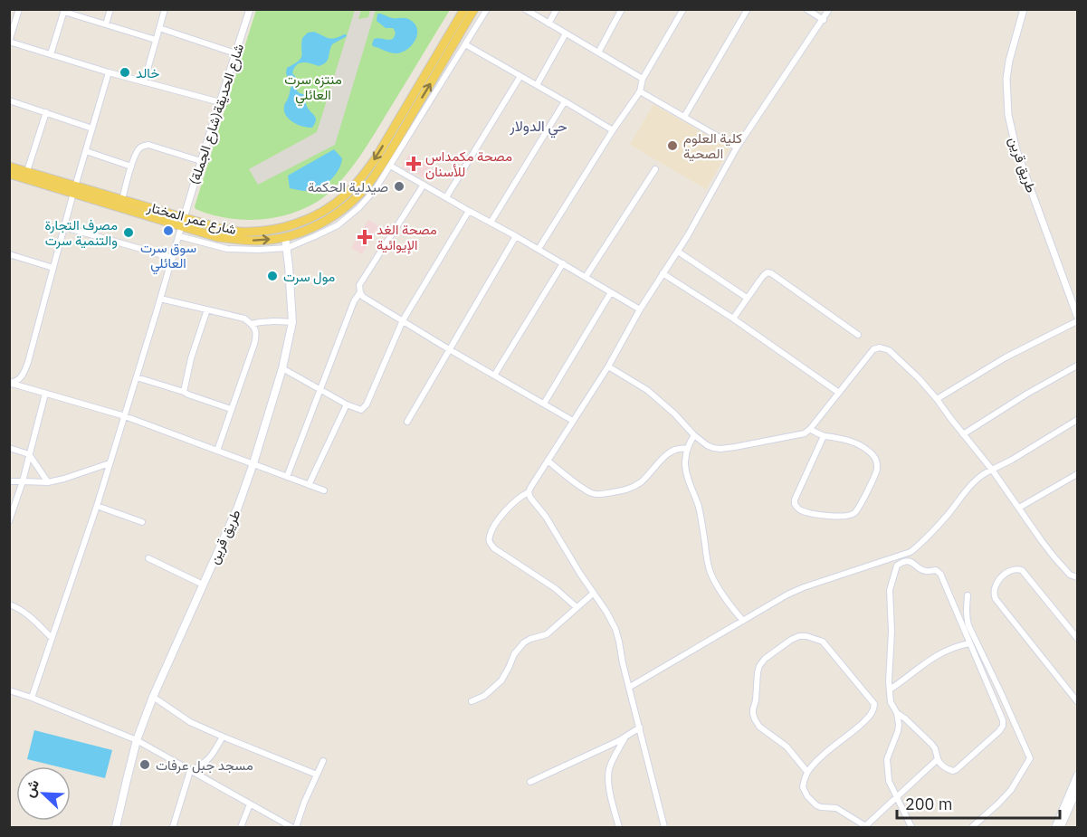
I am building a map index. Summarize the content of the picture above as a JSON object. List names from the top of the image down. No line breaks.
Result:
{"streets":{"main road":["طريق قرين","شارع عمر المختار"],"street":["شارع الحديقة(شارع الجملة)"]},"crossings":[["شارع الحديقة(شارع الجملة)","شارع عمر المختار"]],"districts":["حي الدولار"],"parks":["منتزه سرت العائلي"],"places":{"other":["خالد","كلية العلوم الصحية","صيدلية الحكمة","سوق سرت العائلي","مصرف التجارة والتنمية سرت","مول سرت","مسجد جبل عرفات"],"health":["مصحة مكمداس للأسنان","مصحة الغد الإيوائية"]},"scale_bar":"200 m","north":"top left"}
